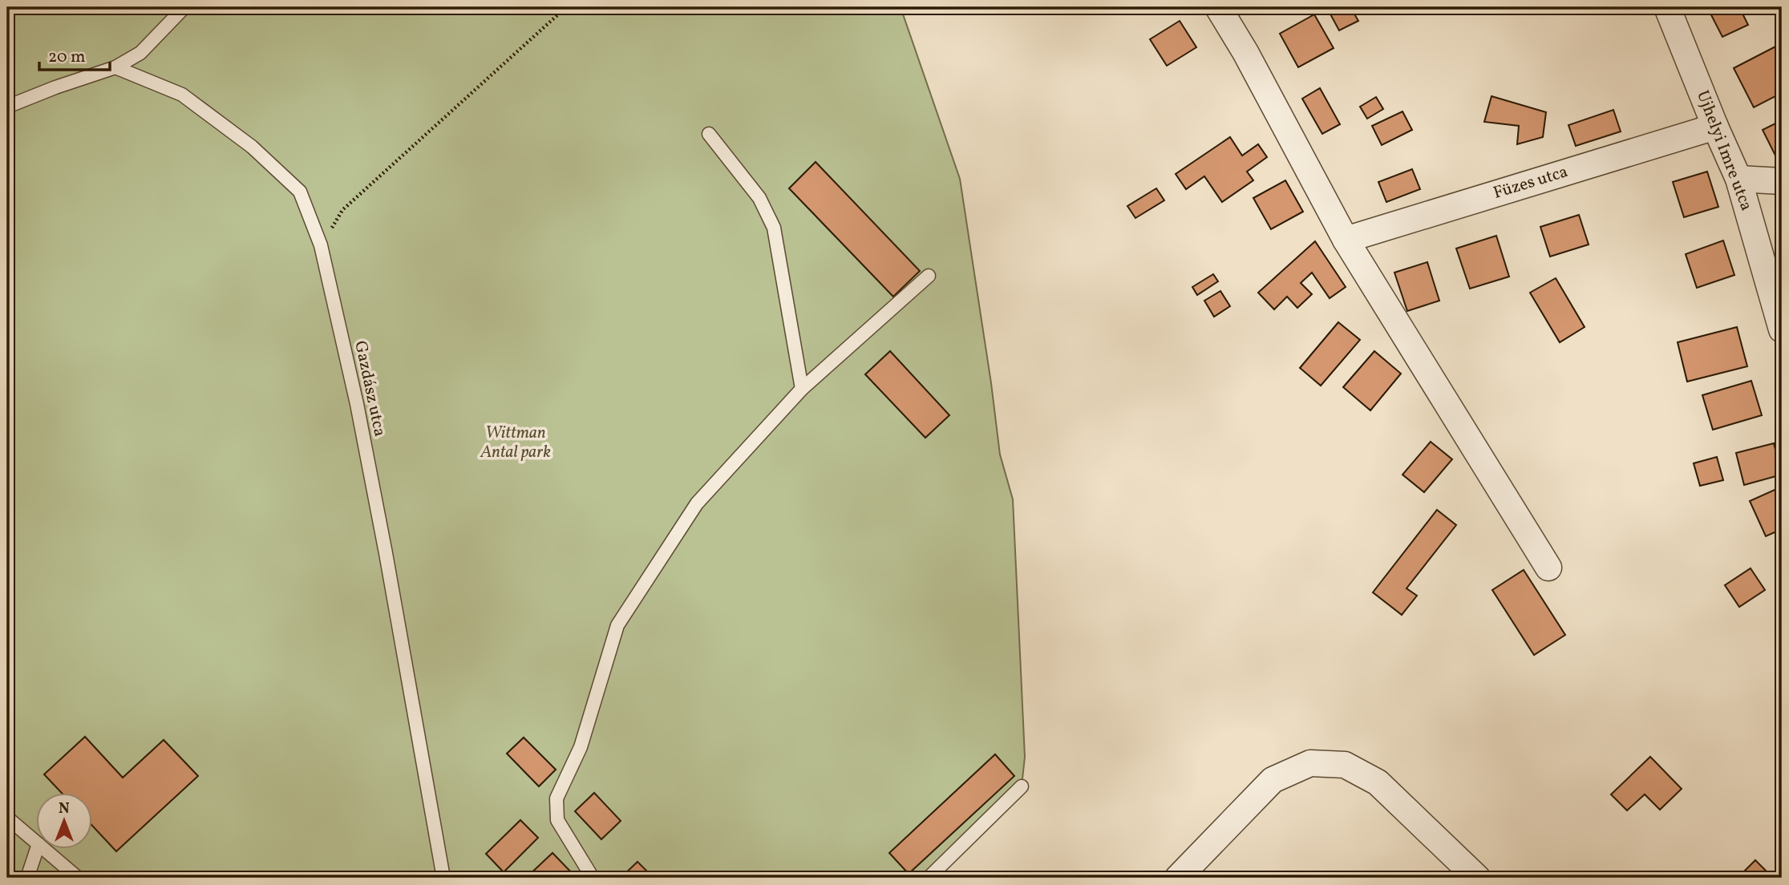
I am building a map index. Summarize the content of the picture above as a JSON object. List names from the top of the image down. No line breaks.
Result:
{"streets":{"street":["Ujhelyi Imre utca","Füzes utca"],"lane":["Gazdász utca"]},"crossings":[["Ujhelyi Imre utca","Füzes utca"]],"parks":["Wittman Antal park"],"scale_bar":"20 m","north":"top"}
